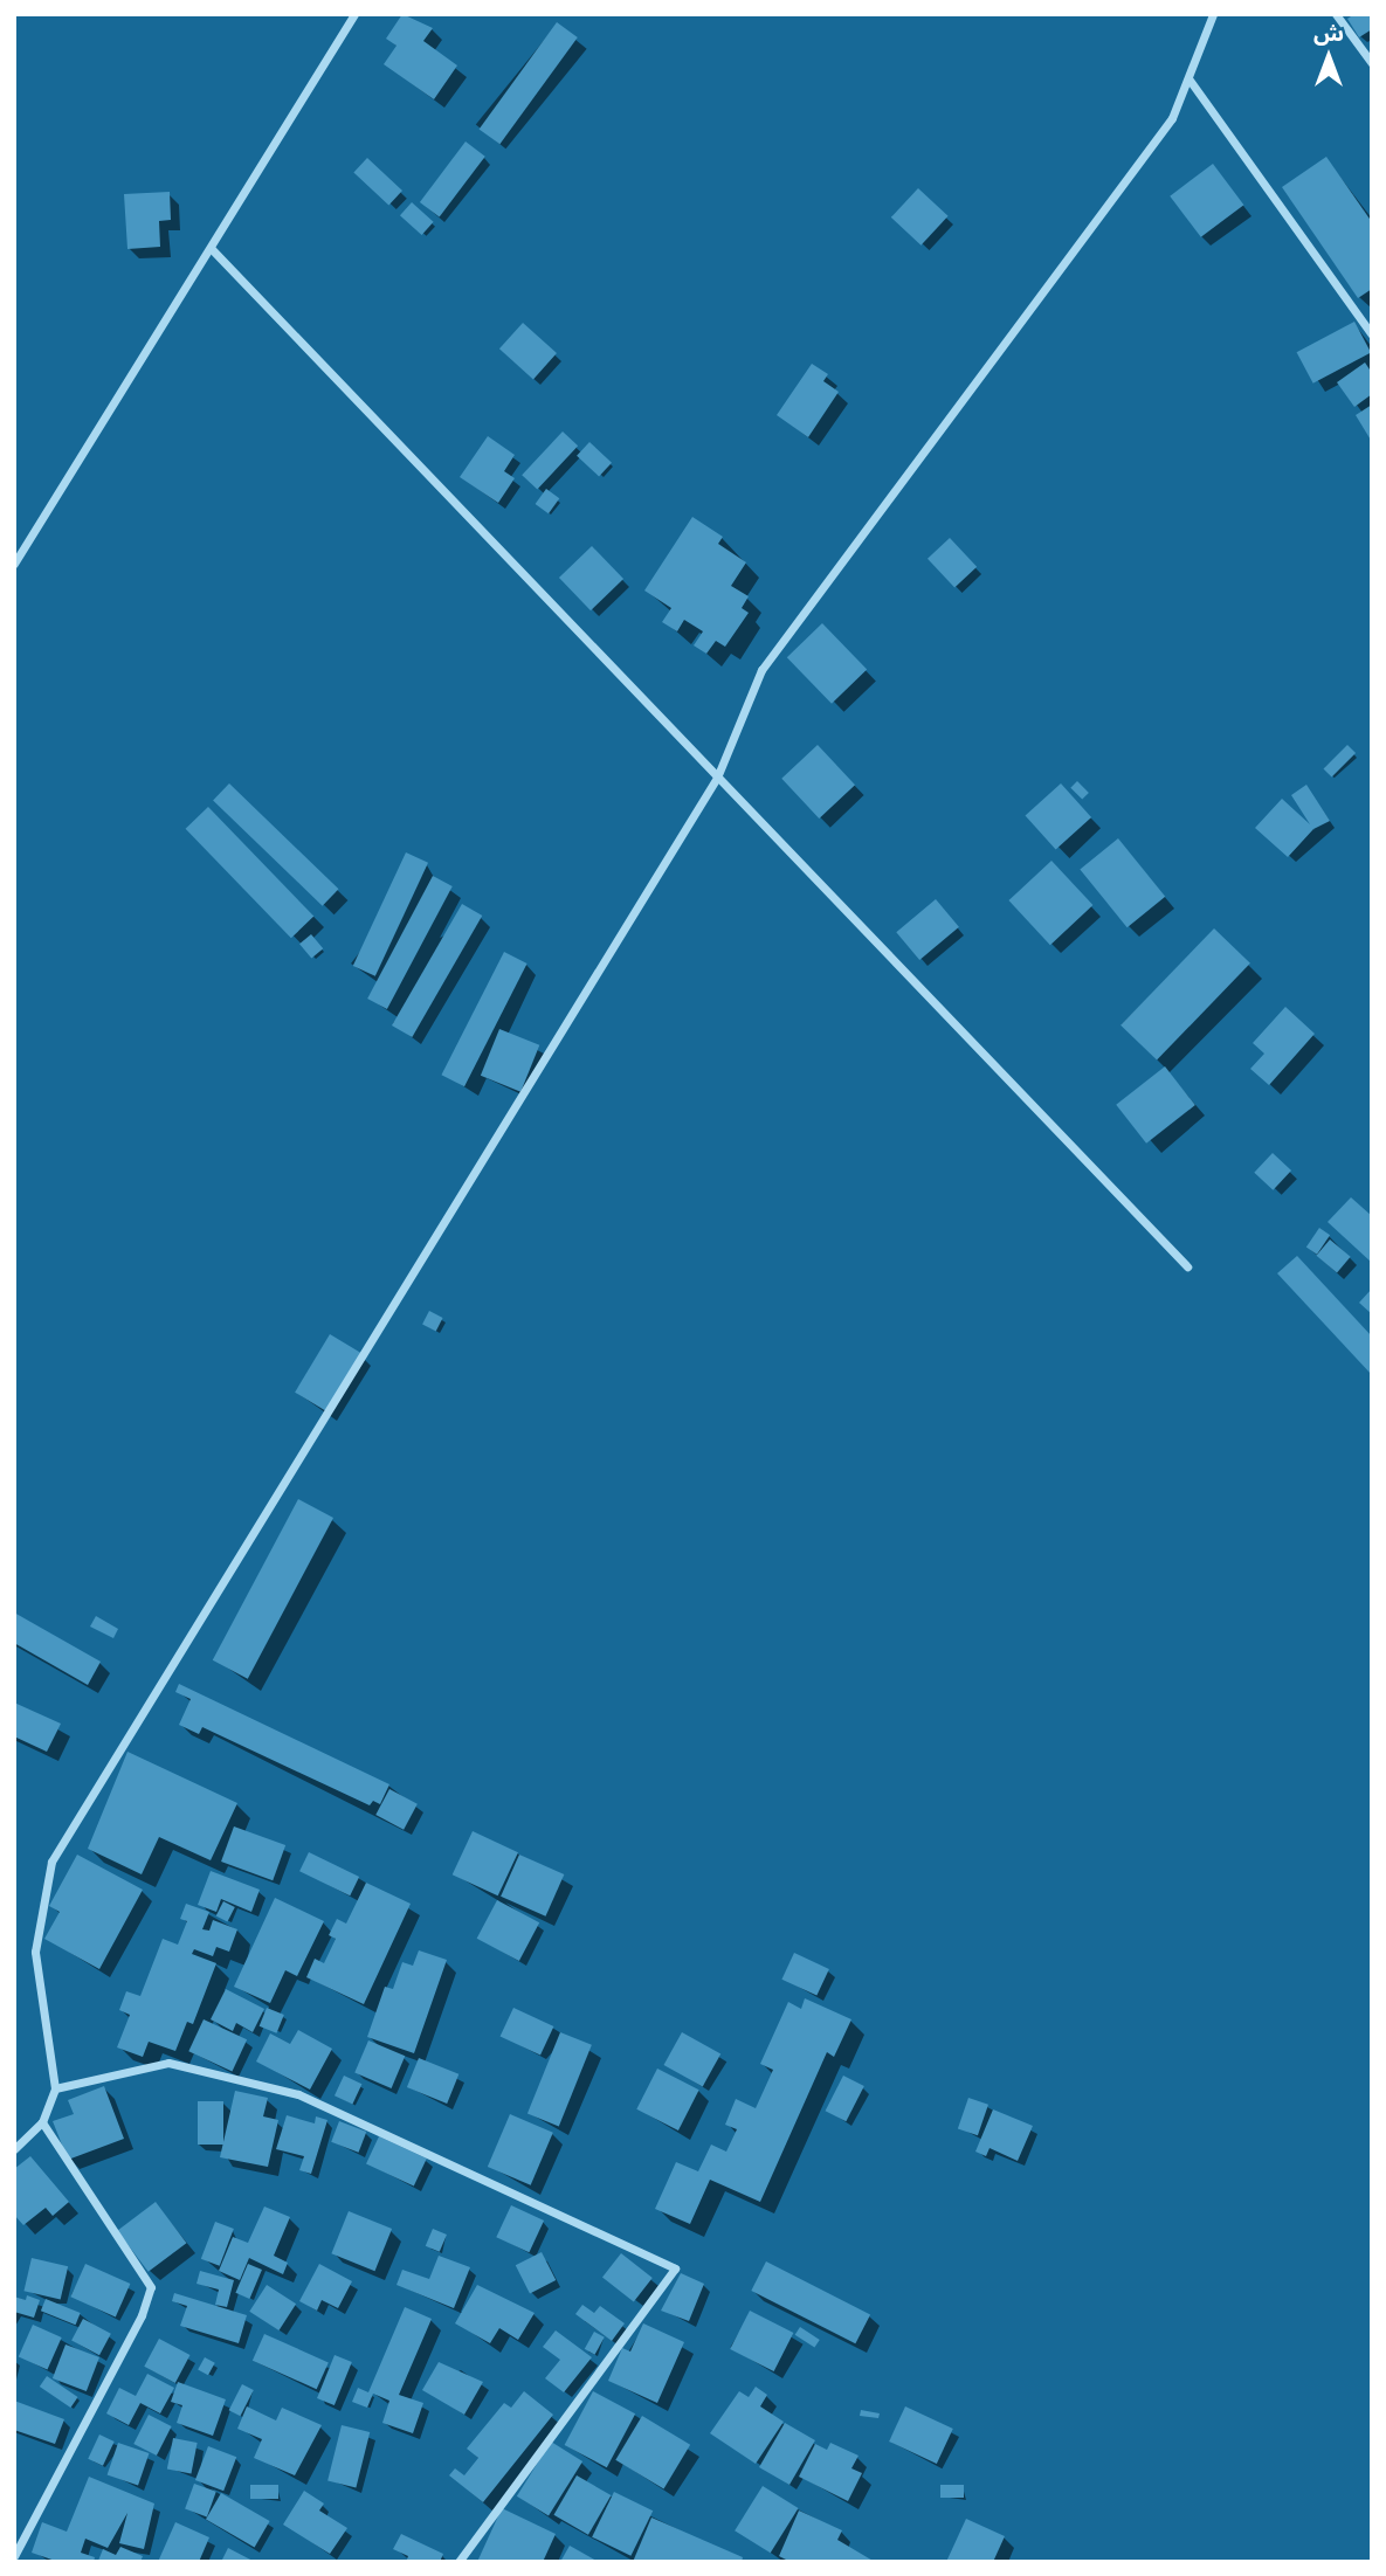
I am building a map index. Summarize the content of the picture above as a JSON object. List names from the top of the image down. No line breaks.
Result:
{"north":"top"}
